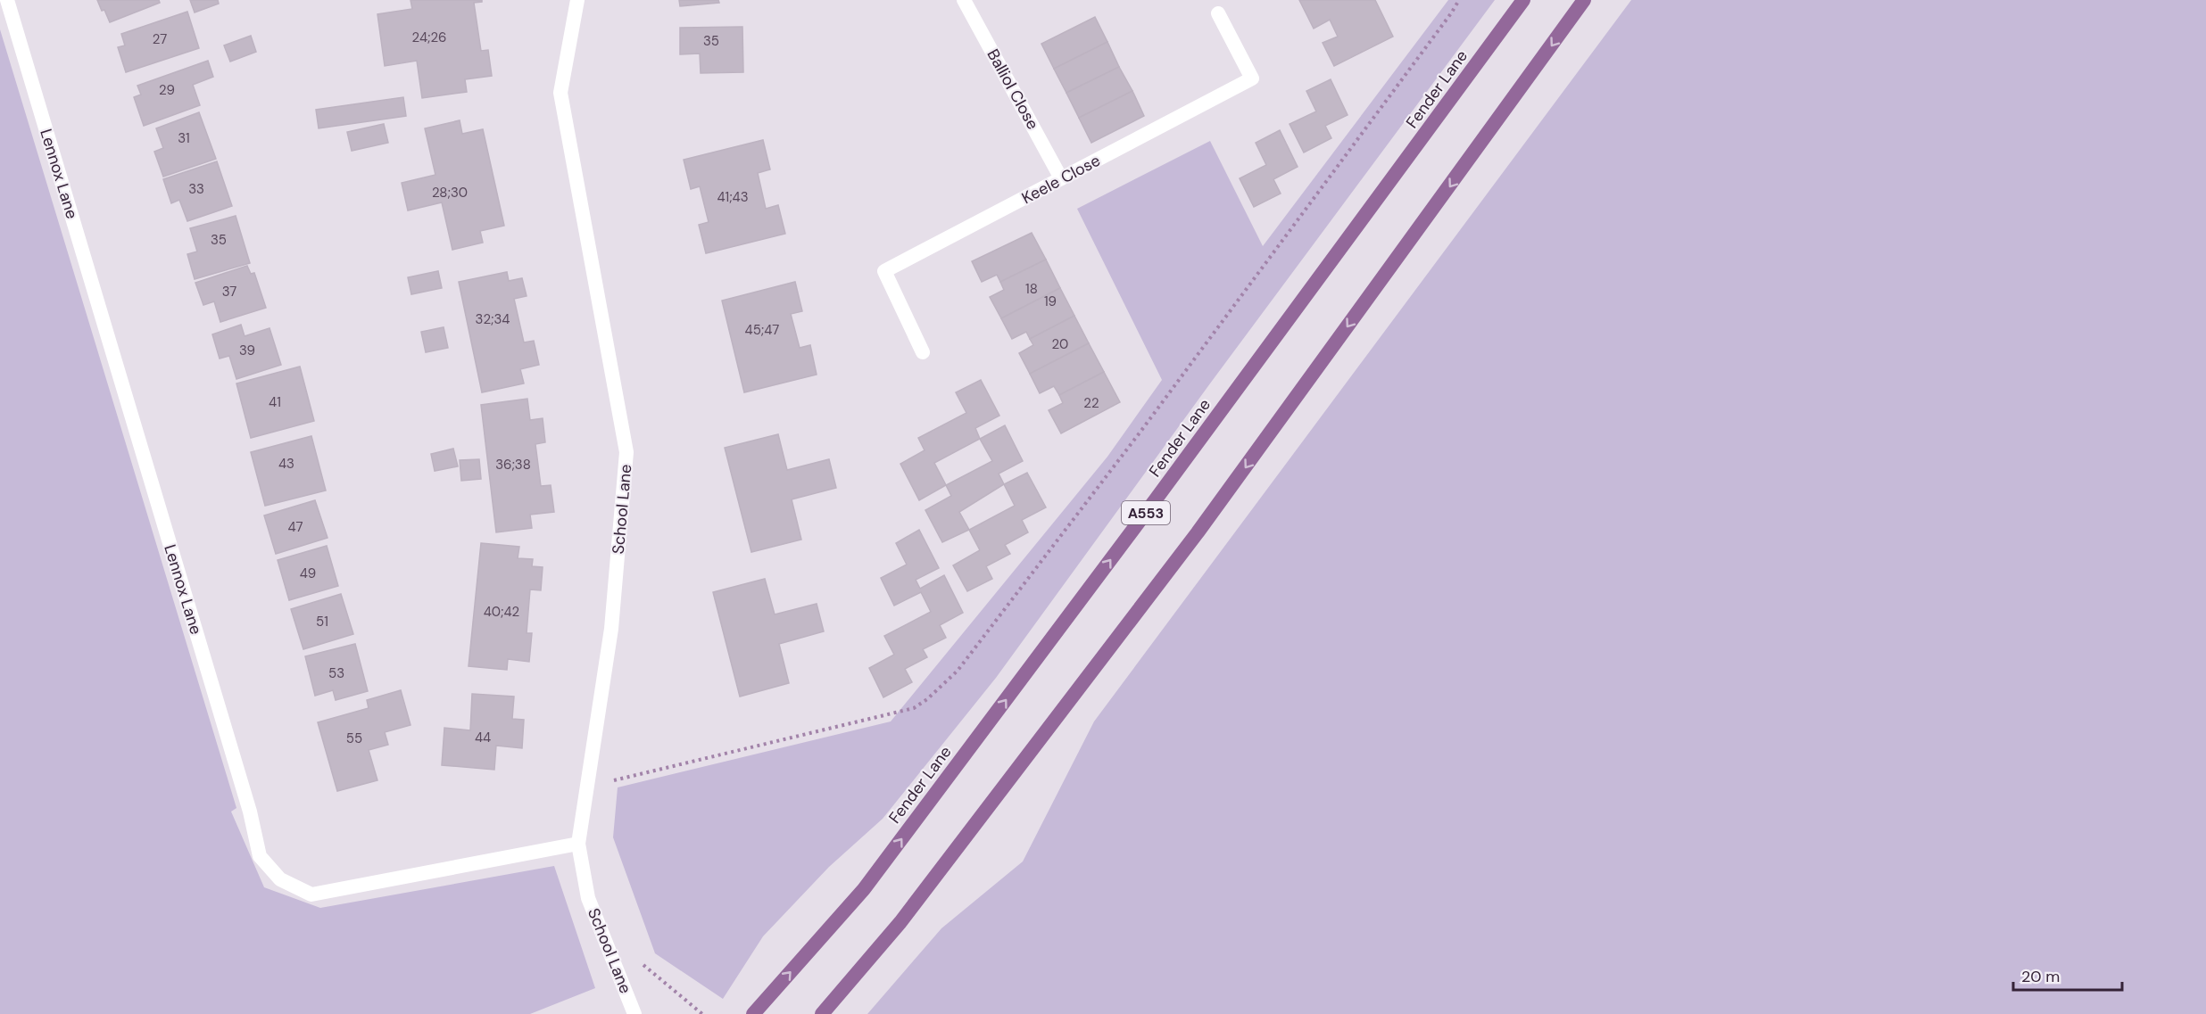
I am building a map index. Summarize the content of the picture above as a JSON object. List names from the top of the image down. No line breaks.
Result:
{"streets":{"main road":["Fender Lane","A553"],"street":["Balliol Close","Lennox Lane","Keele Close","School Lane"]},"crossings":[["Balliol Close","Keele Close"],["Lennox Lane","School Lane"]],"house_numbers":["24;26","27","35","29","31","33","28;30","41;43","35","18","37","19","32;34","45;47","20","39","41","22","43","36;38","47","49","40;42","51","53","44","55"],"scale_bar":"20 m"}
